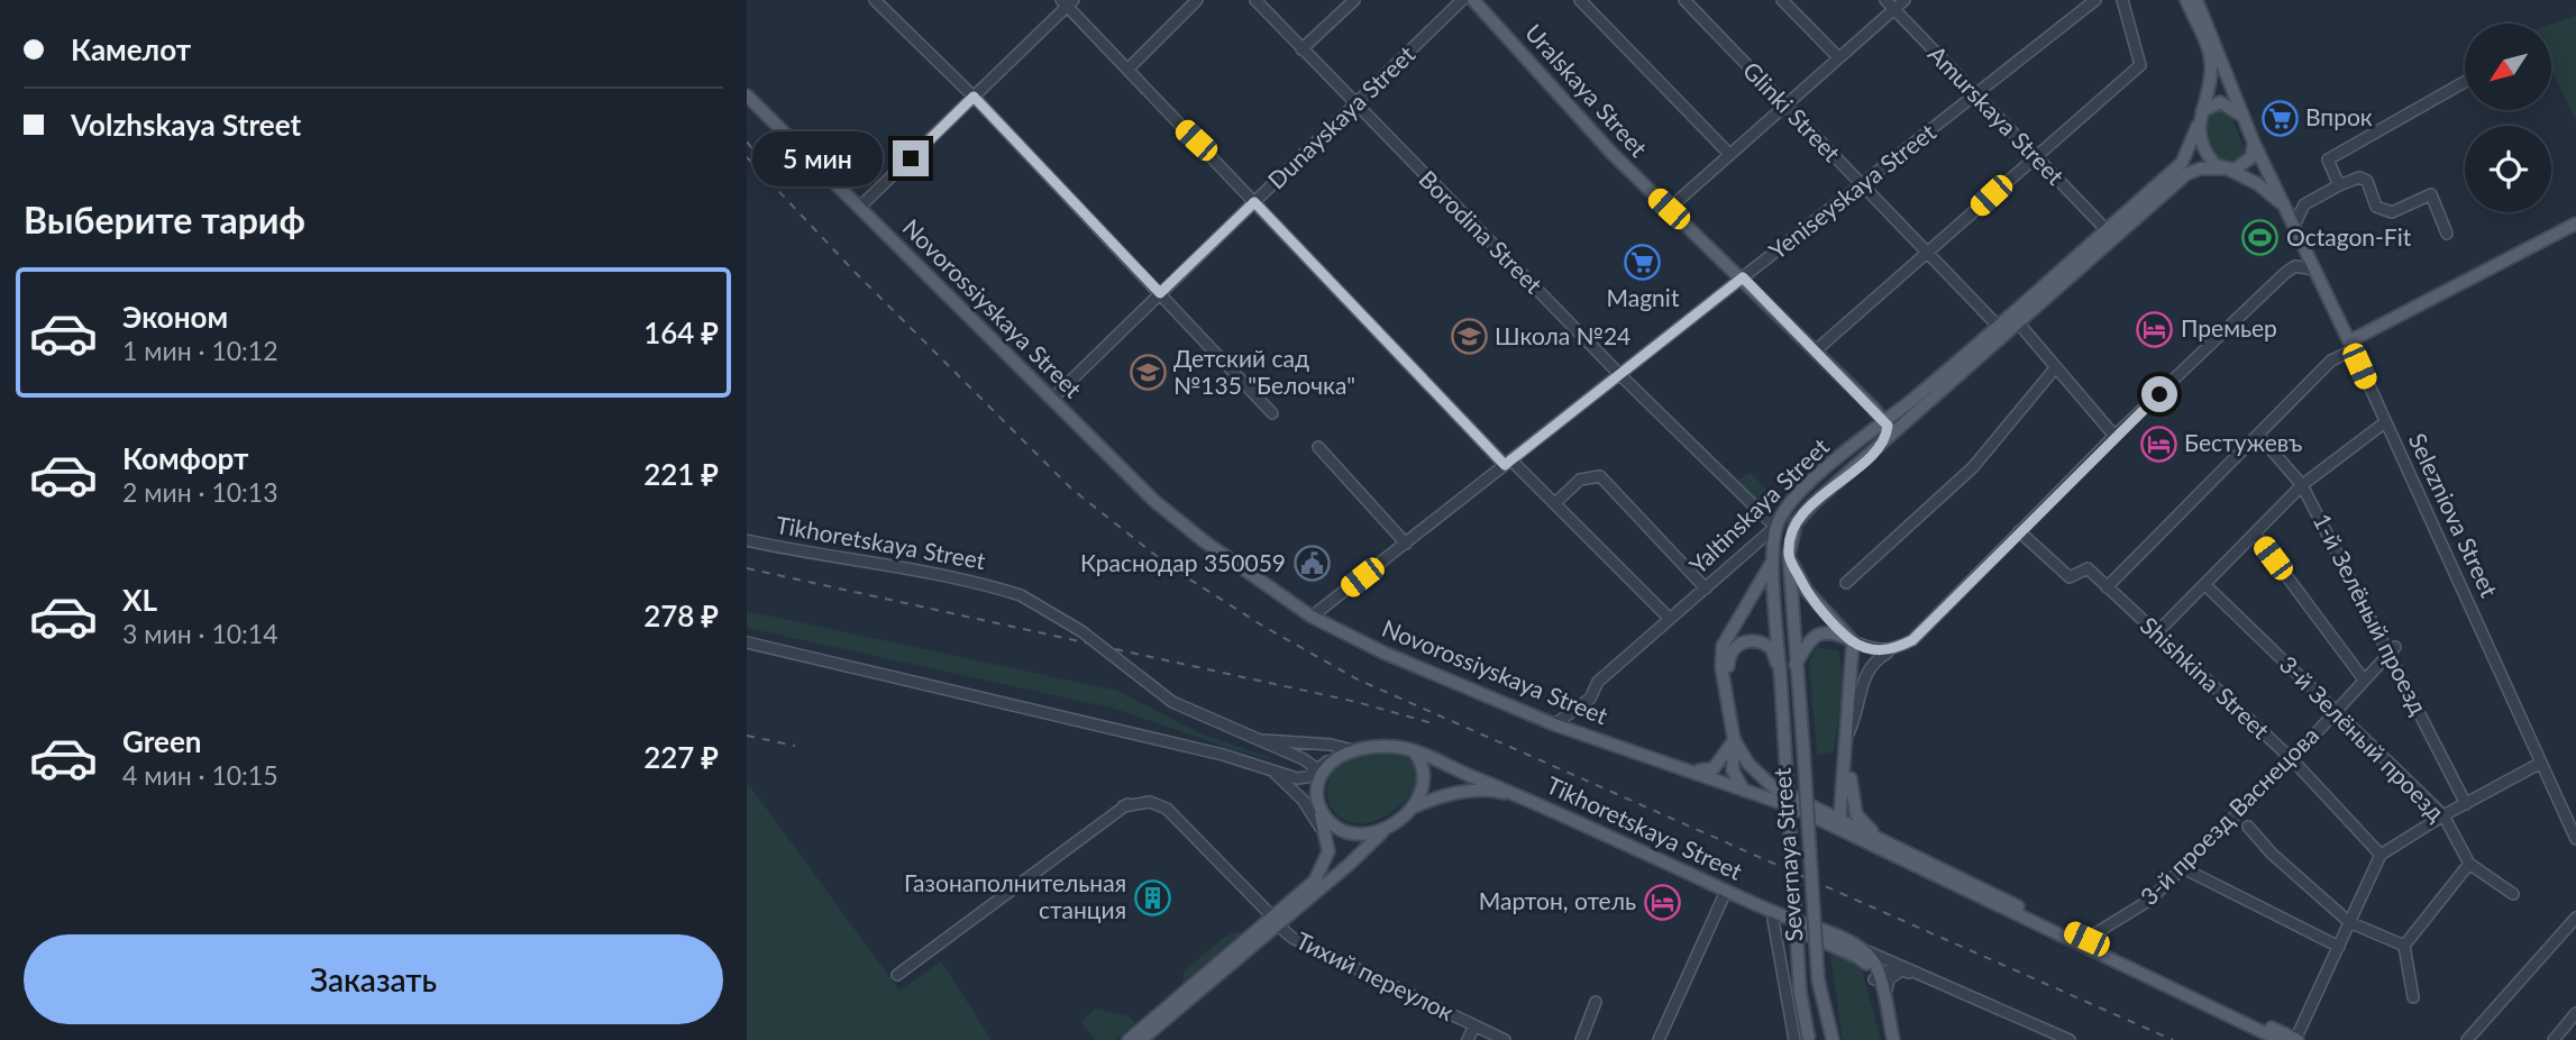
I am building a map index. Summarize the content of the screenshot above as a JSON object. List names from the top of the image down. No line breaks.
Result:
{"streets":{"main road":["Uralskaya Street","Novorossiyskaya Street","Yaltinskaya Street","Selezniova Street","Tikhoretskaya Street","Severnaya Street"],"street":["Glinki Street","Amurskaya Street","Dunayskaya Street","Yeniseyskaya Street","Borodina Street","1-й Зелёный проезд","Shishkina Street","3-й Зелёный проезд","3-й проезд Васнецова","Тихий переулок"]},"crossings":[["Uralskaya Street","Yeniseyskaya Street"],["Uralskaya Street","Yaltinskaya Street"],["Glinki Street","Yeniseyskaya Street"],["Glinki Street","Yaltinskaya Street"],["Amurskaya Street","Yeniseyskaya Street"],["Amurskaya Street","Yaltinskaya Street"],["Dunayskaya Street","Borodina Street"],["Dunayskaya Street","Novorossiyskaya Street"],["Yeniseyskaya Street","Borodina Street"],["Yeniseyskaya Street","Novorossiyskaya Street"],["Borodina Street","Yaltinskaya Street"],["Borodina Street","Severnaya Street"],["Novorossiyskaya Street","Yaltinskaya Street"],["Novorossiyskaya Street","3-й проезд Васнецова"],["Novorossiyskaya Street","Severnaya Street"],["Yaltinskaya Street","Selezniova Street"],["Yaltinskaya Street","Severnaya Street"],["1-й Зелёный проезд","3-й проезд Васнецова"],["Shishkina Street","3-й проезд Васнецова"],["3-й Зелёный проезд","3-й проезд Васнецова"]],"places":{"supermarket":["Впрок","Magnit"],"sports":["Octagon-Fit"],"hotel":["Премьер","Бестужевъ","Мартон, отель"],"school or university":["Школа №24","Детский сад №135 \"Белочка\""],"public building":["Краснодар 350059"],"building":["Газонаполнительная станция"]},"north":"bottom left","page":{"banner":["Камелот","Volzhskaya Street"],"bubble":"5 мин","heading":"Выберите тариф","list":[{"name":"Эконом","note":"1 мин · 10:12","value":"164 ₽"},{"name":"Комфорт","note":"2 мин · 10:13","value":"221 ₽"},{"name":"XL","note":"3 мин · 10:14","value":"278 ₽"},{"name":"Green","note":"4 мин · 10:15","value":"227 ₽"}],"buttons":"Заказать"}}
